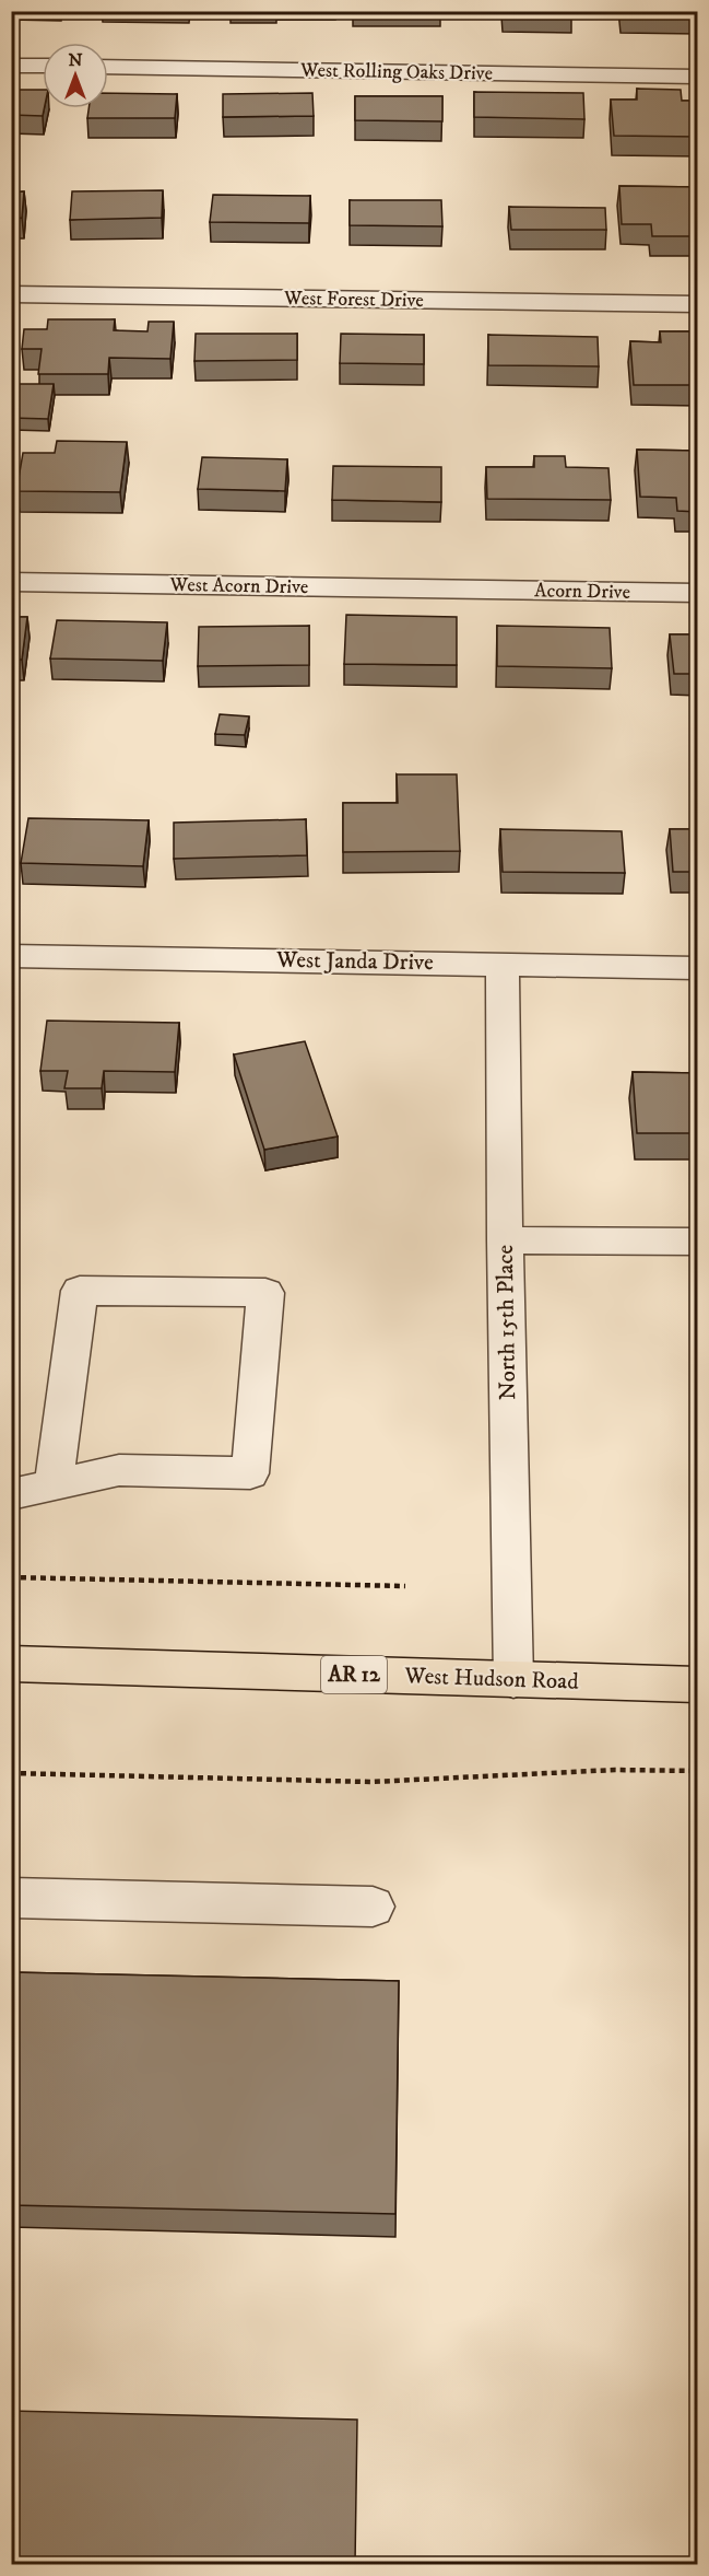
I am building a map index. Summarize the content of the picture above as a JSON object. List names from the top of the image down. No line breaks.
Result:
{"streets":{"highway":["AR 12","West Hudson Road"],"street":["West Rolling Oaks Drive","West Forest Drive","West Acorn Drive","Acorn Drive","West Janda Drive","North 15th Place"]},"crossings":[["West Acorn Drive","Acorn Drive"],["West Janda Drive","North 15th Place"],["North 15th Place","West Hudson Road"]],"north":"top"}
